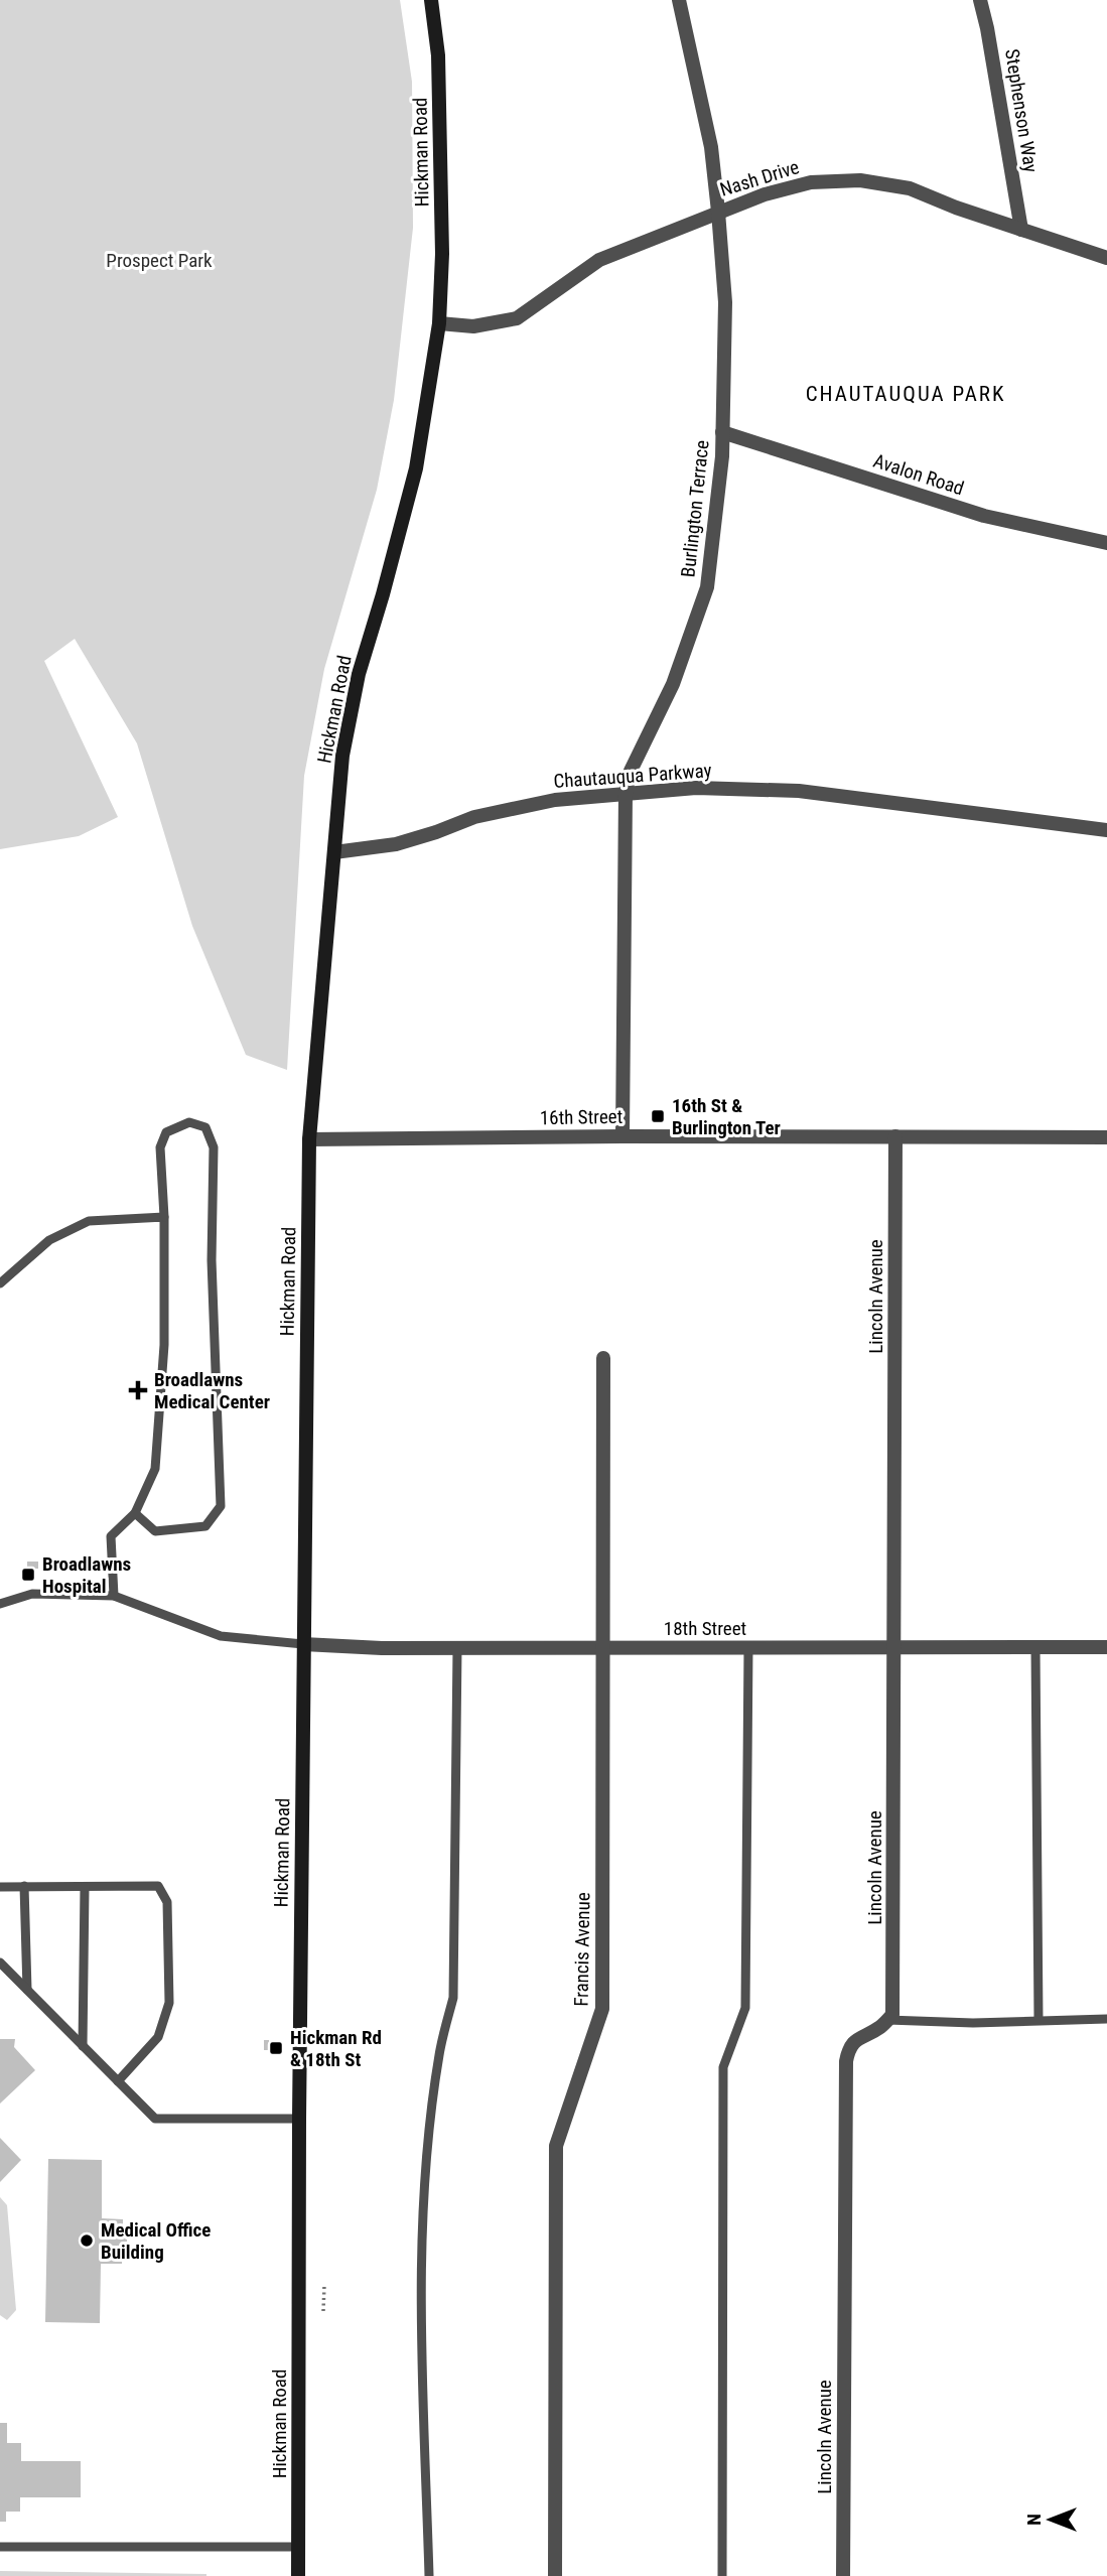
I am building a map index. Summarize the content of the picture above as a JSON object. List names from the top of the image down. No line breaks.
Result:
{"streets":{"main road":["Hickman Road"],"street":["Stephenson Way","Nash Drive","Avalon Road","Burlington Terrace","Chautauqua Parkway","16th Street","Lincoln Avenue","18th Street","Francis Avenue"]},"crossings":[["Stephenson Way","Nash Drive"],["Hickman Road","Nash Drive"],["Hickman Road","Chautauqua Parkway"],["Hickman Road","16th Street"],["Hickman Road","18th Street"],["Nash Drive","Burlington Terrace"],["Avalon Road","Burlington Terrace"],["Burlington Terrace","Chautauqua Parkway"],["Burlington Terrace","16th Street"],["16th Street","Lincoln Avenue"],["Lincoln Avenue","18th Street"],["18th Street","Francis Avenue"]],"districts":["CHAUTAUQUA PARK"],"parks":["Prospect Park"],"places":{"transit":["16th St & Burlington Ter","Broadlawns Hospital","Hickman Rd & 18th St"],"health":["Broadlawns Medical Center"],"other":["Medical Office Building"]},"north":"left"}
